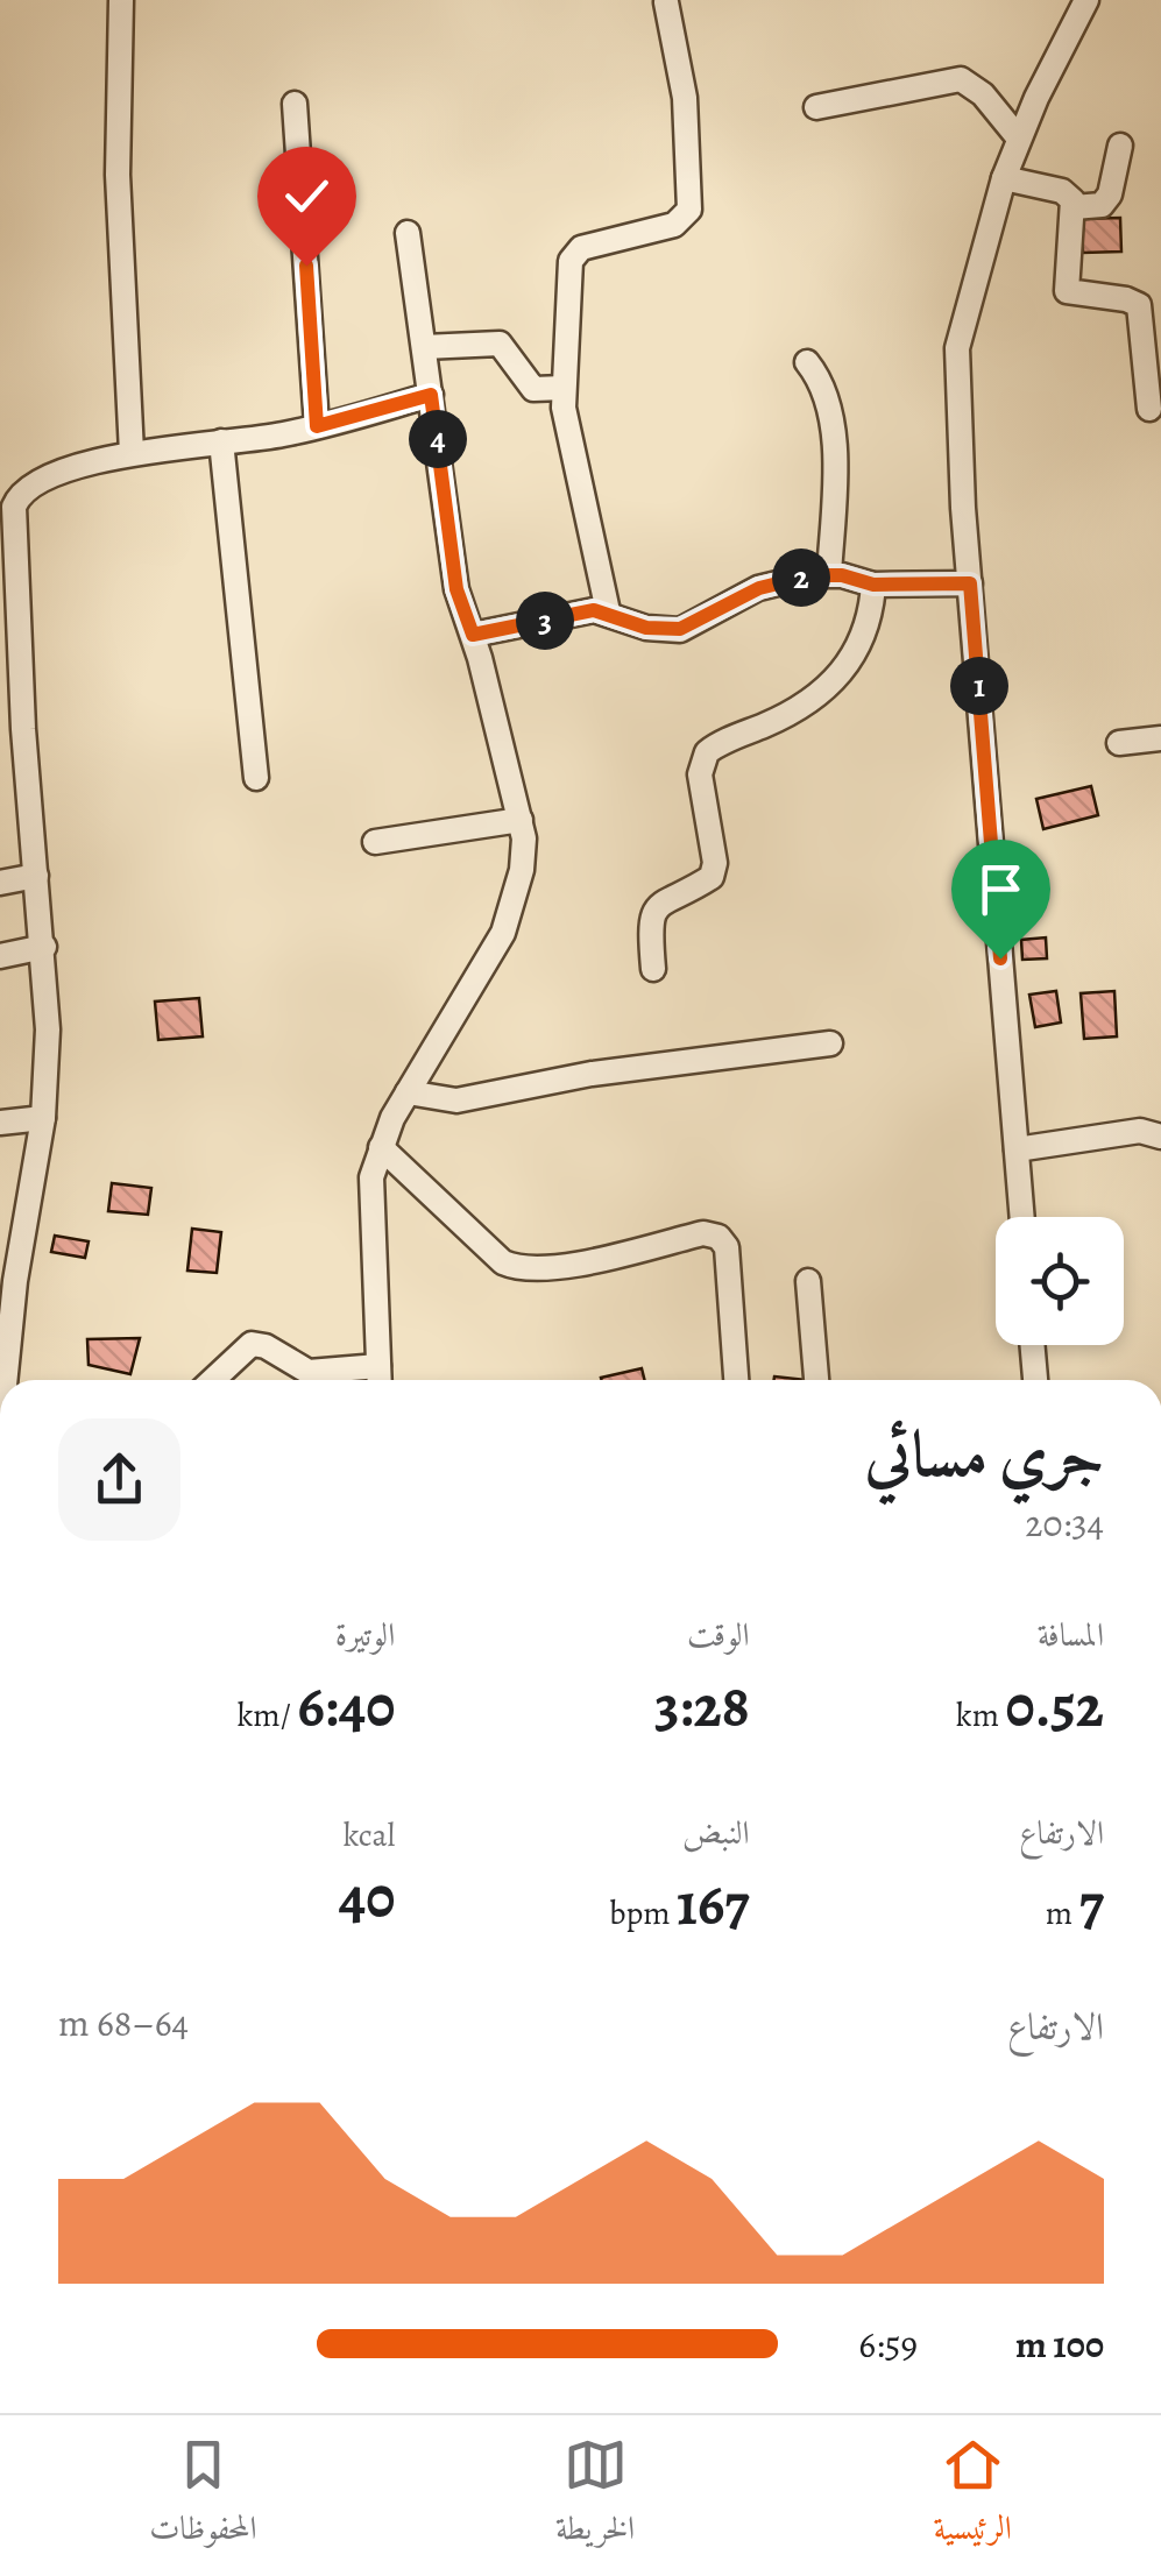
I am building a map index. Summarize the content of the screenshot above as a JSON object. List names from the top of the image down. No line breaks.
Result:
{"page":{"pins":["4","2","3","1"],"heading":["جري مسائي","20:34"],"stats":[["المسافة","0.52 km"],["الوقت","3:28"],["الوتيرة","6:40 /km"],["الارتفاع","7 m"],["النبض","167 bpm"],["kcal","40"]],"chart":["الارتفاع","64–68 m"],"list":[{"name":"100 m","note":"6:59"}],"tabs":["الرئيسية","الخريطة","المحفوظات"]}}
